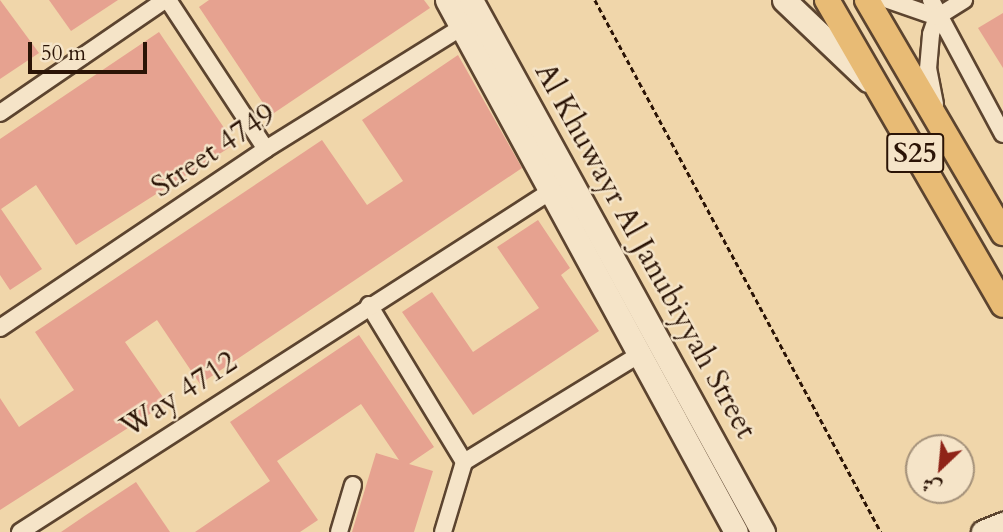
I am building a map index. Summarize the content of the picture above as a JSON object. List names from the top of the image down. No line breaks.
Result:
{"streets":{"main road":["S25"],"street":["Street 4749","Al Khuwayr Al Janubiyyah Street","Way 4712"]},"crossings":[["Street 4749","Al Khuwayr Al Janubiyyah Street"],["Al Khuwayr Al Janubiyyah Street","Way 4712"]],"scale_bar":"50 m","north":"bottom left"}
